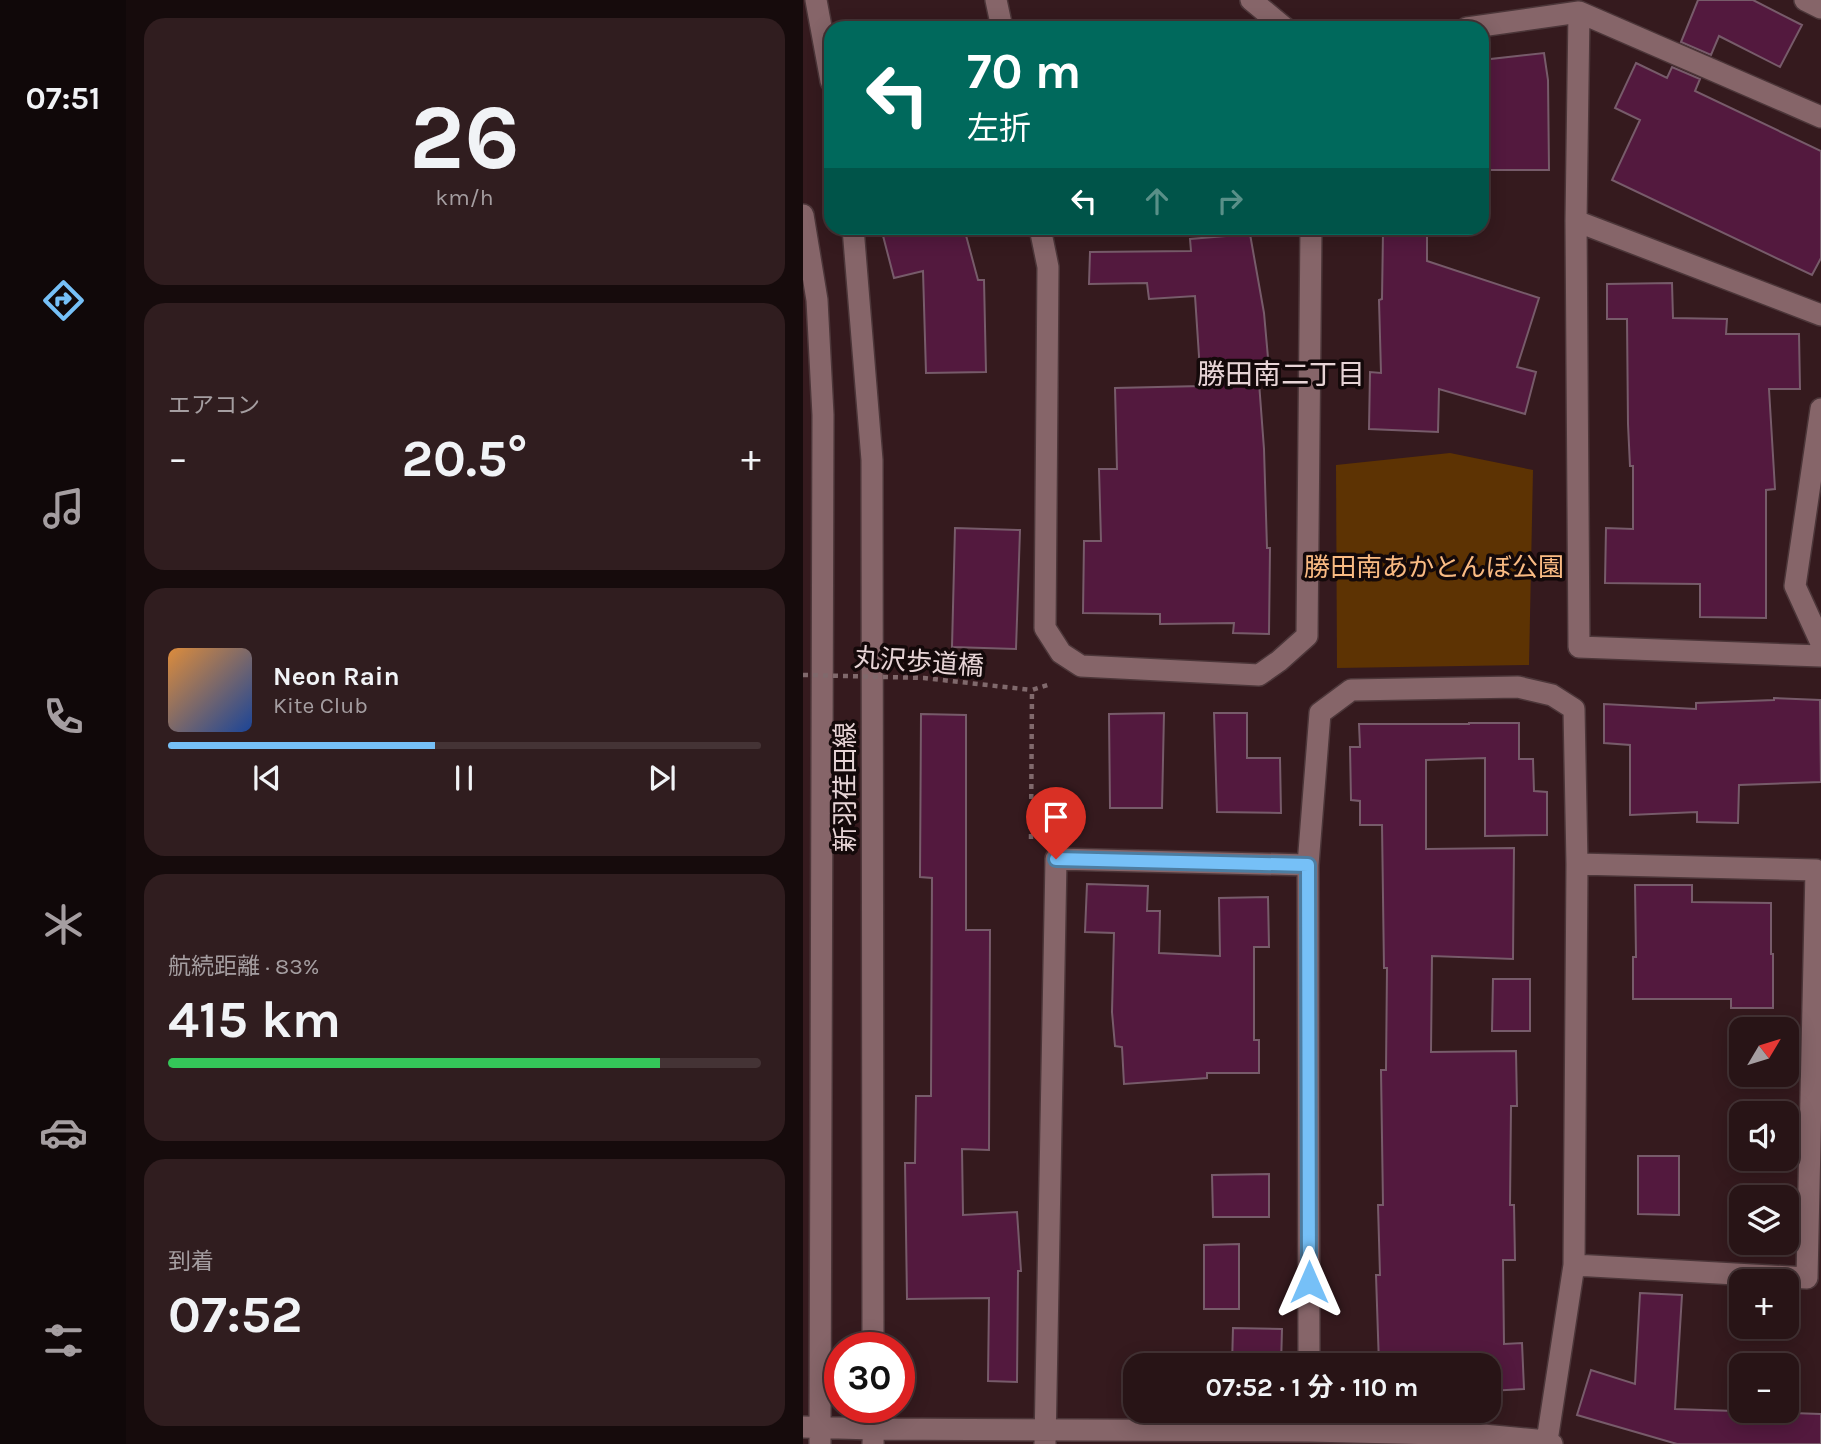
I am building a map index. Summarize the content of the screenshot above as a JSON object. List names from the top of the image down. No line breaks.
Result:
{"streets":{"street":["新羽荏田線"],"path":["丸沢歩道橋"]},"districts":["勝田南二丁目"],"parks":["勝田南あかとんぼ公園"],"north":"top right","page":{"tabs":"07:51","tile":[["26","km/h"],"エアコン",["航続距離 · 83%","415 km"],["到着","07:52"]],"turn":["70 m","左折"],"heat":["−","20.5°","+"],"song":["Neon Rain","Kite Club"],"map_buttons":["+","−"],"limit":"30","trip":"07:52 · 1 分 · 110 m"}}
